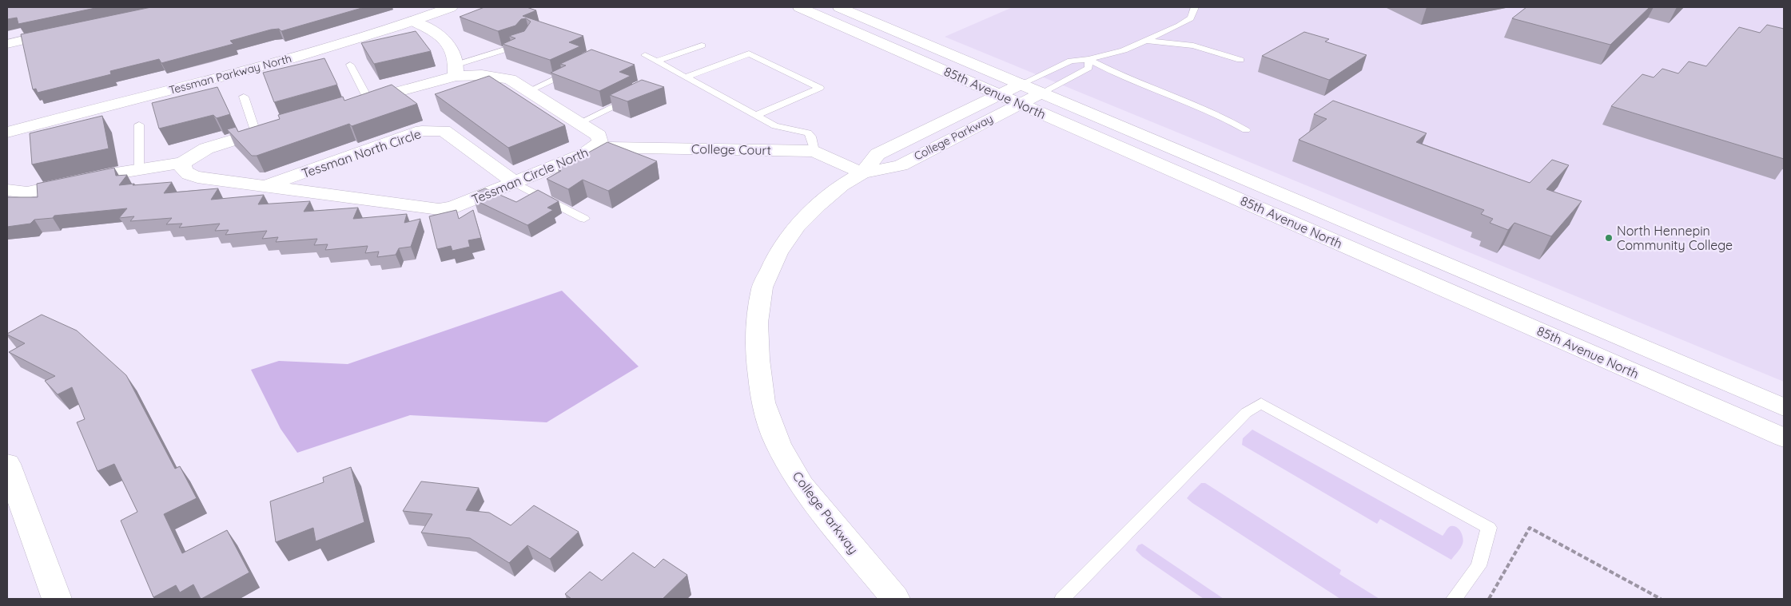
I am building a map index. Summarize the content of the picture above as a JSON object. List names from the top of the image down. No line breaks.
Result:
{"streets":{"street":["Tessman Parkway North","85th Avenue North","College Parkway","College Court","Tessman North Circle","Tessman Circle North"]},"crossings":[["85th Avenue North","College Parkway"],["College Parkway","College Court"],["College Court","Tessman Circle North"],["Tessman North Circle","Tessman Circle North"]],"places":["North Hennepin Community College"]}
